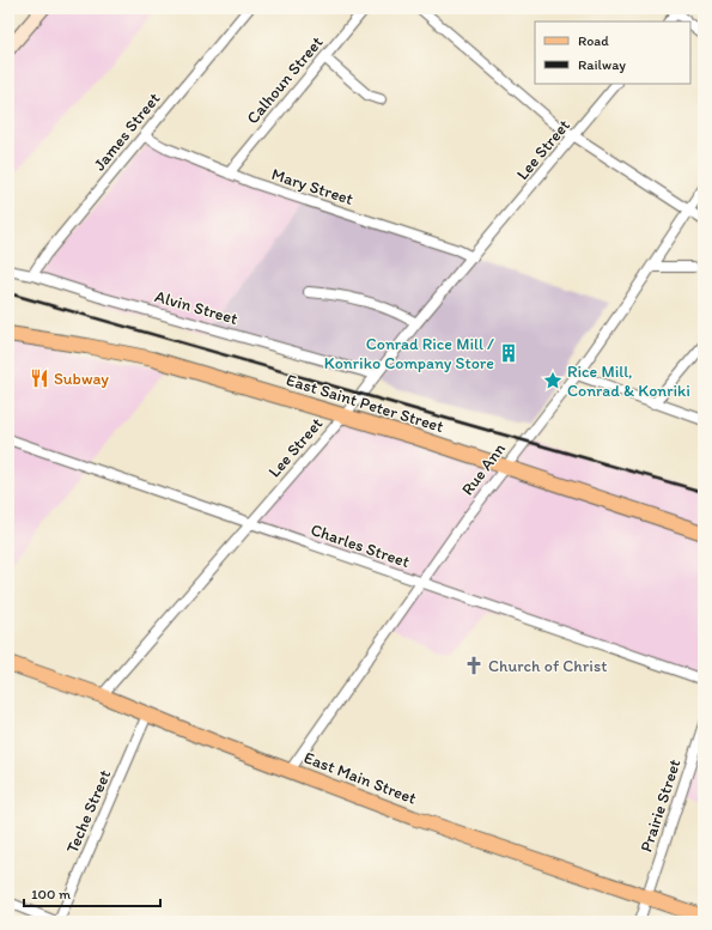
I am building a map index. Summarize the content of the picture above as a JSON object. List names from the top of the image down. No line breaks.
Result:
{"streets":{"main road":["East Saint Peter Street","East Main Street"],"street":["Calhoun Street","James Street","Lee Street","Mary Street","Alvin Street","Rue Ann","Charles Street","Prairie Street","Teche Street"]},"crossings":[["Calhoun Street","Mary Street"],["James Street","Mary Street"],["James Street","Alvin Street"],["Lee Street","Mary Street"],["Lee Street","Alvin Street"],["Lee Street","East Saint Peter Street"],["Lee Street","Charles Street"],["Lee Street","East Main Street"],["East Saint Peter Street","Rue Ann"],["Rue Ann","Charles Street"],["Rue Ann","East Main Street"],["East Main Street","Prairie Street"],["East Main Street","Teche Street"]],"places":{"building":["Conrad Rice Mill / Konriko Company Store"],"restaurant":["Subway"],"place":["Rice Mill, Conrad & Konriki"],"church":["Church of Christ"]},"legend":["Road","Railway"],"scale_bar":"100 m"}
